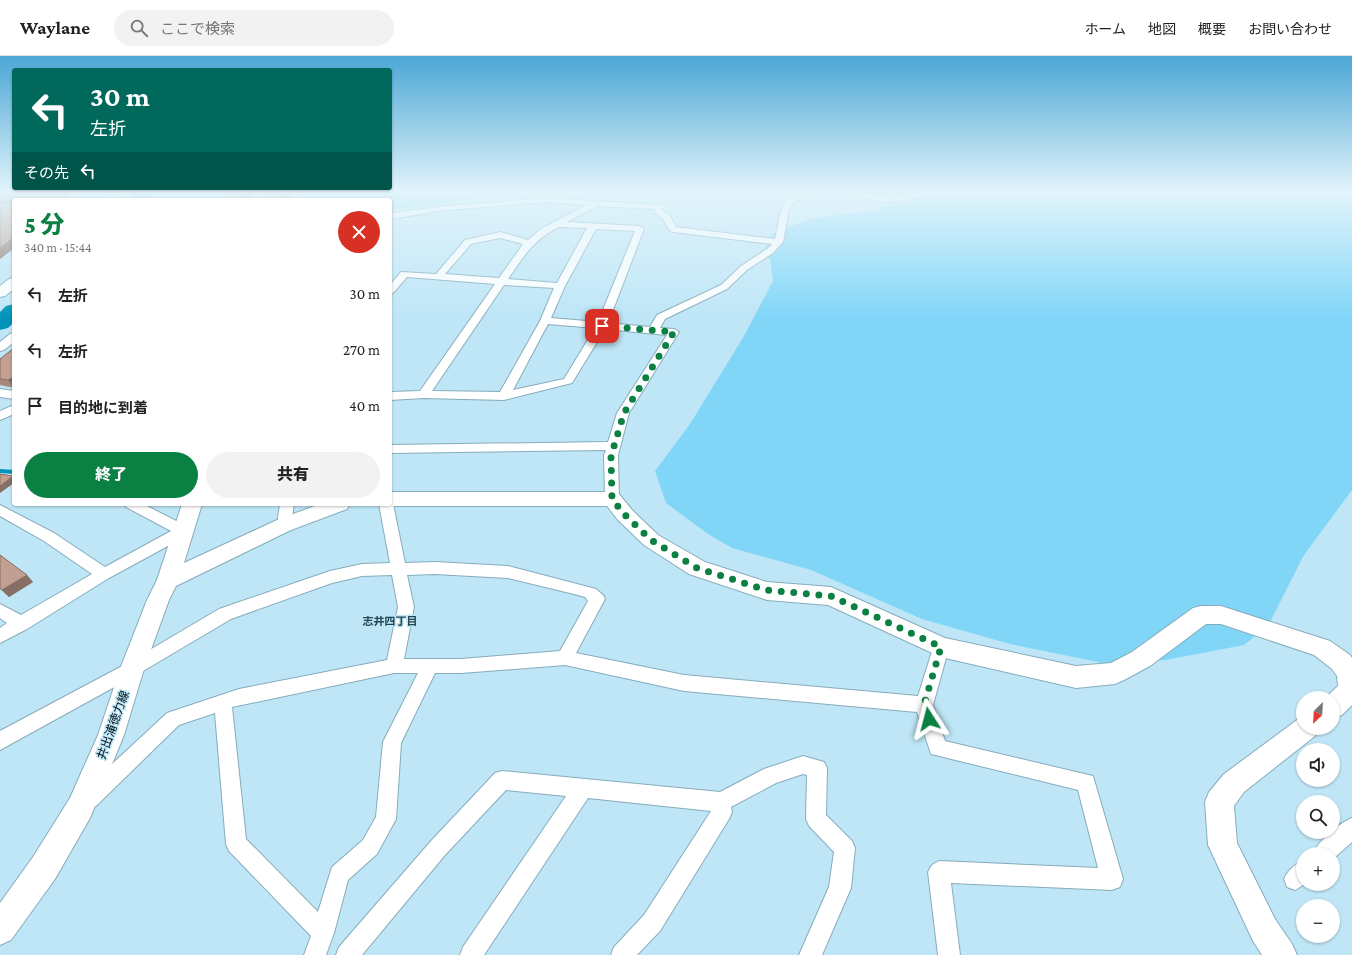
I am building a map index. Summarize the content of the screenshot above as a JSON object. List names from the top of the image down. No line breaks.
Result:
{"streets":{"street":["井出浦徳力線"]},"districts":["志井四丁目"],"north":"bottom left","page":{"header":"Waylane","search":"ここで検索","nav":["ホーム","地図","概要","お問い合わせ"],"turn":["30 m","左折"],"then":"その先","heading":["5 分","340 m · 15:44"],"list":[{"name":"左折","value":"30 m"},{"name":"左折","value":"270 m"},{"name":"目的地に到着","value":"40 m"}],"buttons":["終了","共有"],"map_buttons":["+","−"]}}
